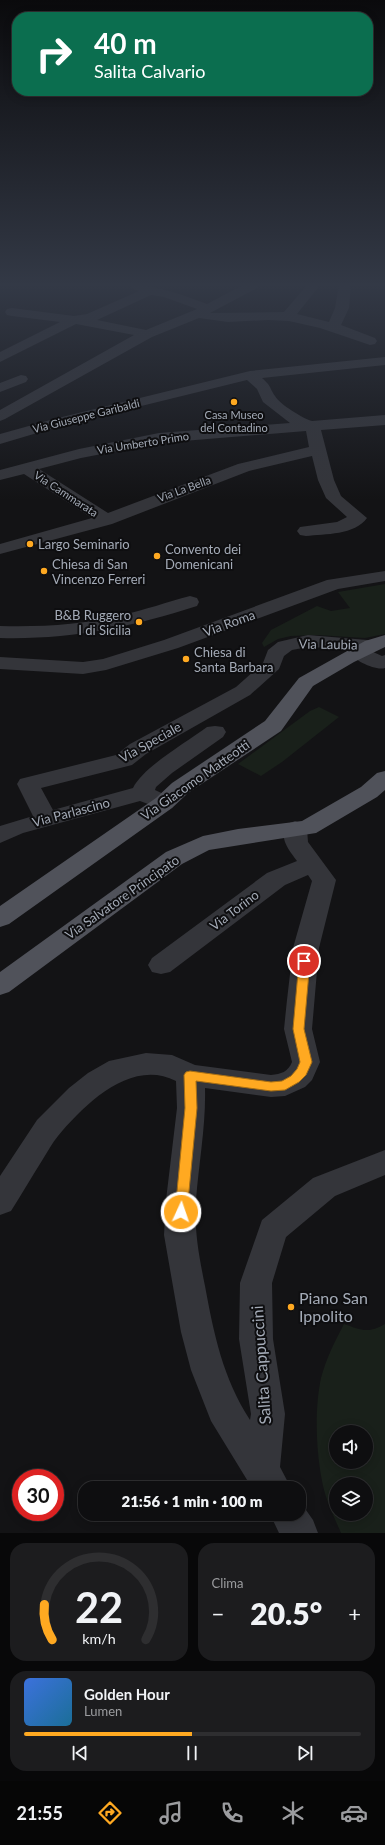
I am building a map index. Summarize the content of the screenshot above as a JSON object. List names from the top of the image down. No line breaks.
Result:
{"streets":{"main road":["Via Giacomo Matteotti","Via Salvatore Principato"],"street":["Via Giuseppe Garibaldi","Via Umberto Primo","Via La Bella","Via Cammarata","Via Roma","Via Laubia","Via Speciale","Via Parlascino","Via Torino","Salita Cappuccini"]},"crossings":[["Via Umberto Primo","Via Cammarata"],["Via La Bella","Via Cammarata"],["Via Laubia","Via Speciale"],["Via Laubia","Via Giacomo Matteotti"],["Via Speciale","Via Parlascino"]],"places":["Casa Museo del Contadino","Largo Seminario","Convento dei Domenicani","Chiesa di San Vincenzo Ferreri","B&B Ruggero I di Sicilia","Chiesa di Santa Barbara","Piano San Ippolito"],"page":{"turn":["40 m","Salita Calvario"],"limit":"30","trip":"21:56 · 1 min · 100 m","tile":"Clima","heat":["−","20.5°","+"],"song":["Golden Hour","Lumen"],"tabs":"21:55","gauge":["22","km/h"]}}
